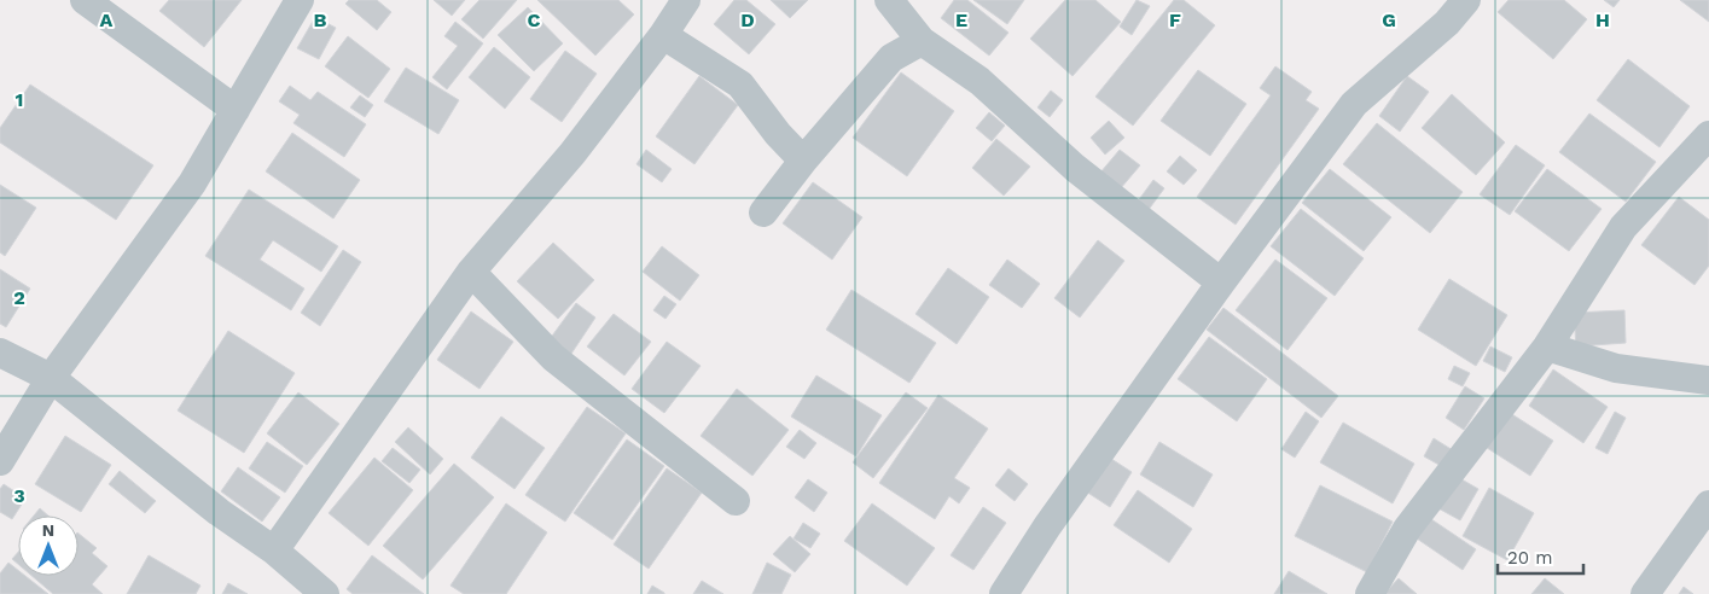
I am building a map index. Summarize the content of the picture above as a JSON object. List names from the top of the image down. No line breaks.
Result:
{"scale_bar":"20 m","north":"top","grid":{"columns":["A","B","C","D","E","F","G","H"],"rows":["1","2","3"]}}
